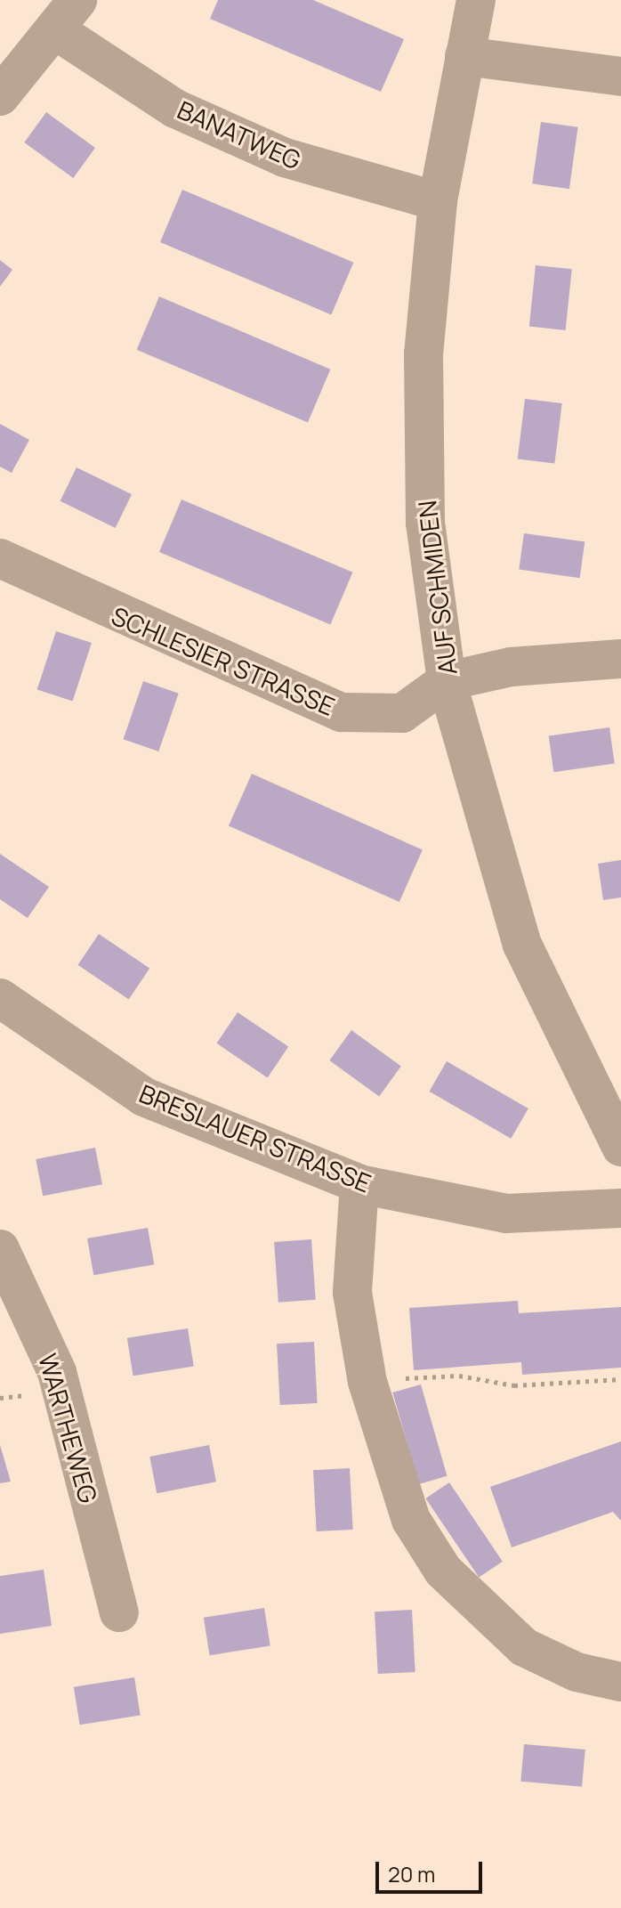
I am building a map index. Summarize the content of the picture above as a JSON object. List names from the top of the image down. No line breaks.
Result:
{"streets":{"street":["BANATWEG","AUF SCHMIDEN","SCHLESIER STRASSE","BRESLAUER STRASSE","WARTHEWEG"]},"crossings":[["BANATWEG","AUF SCHMIDEN"],["AUF SCHMIDEN","SCHLESIER STRASSE"]],"scale_bar":"20 m"}
